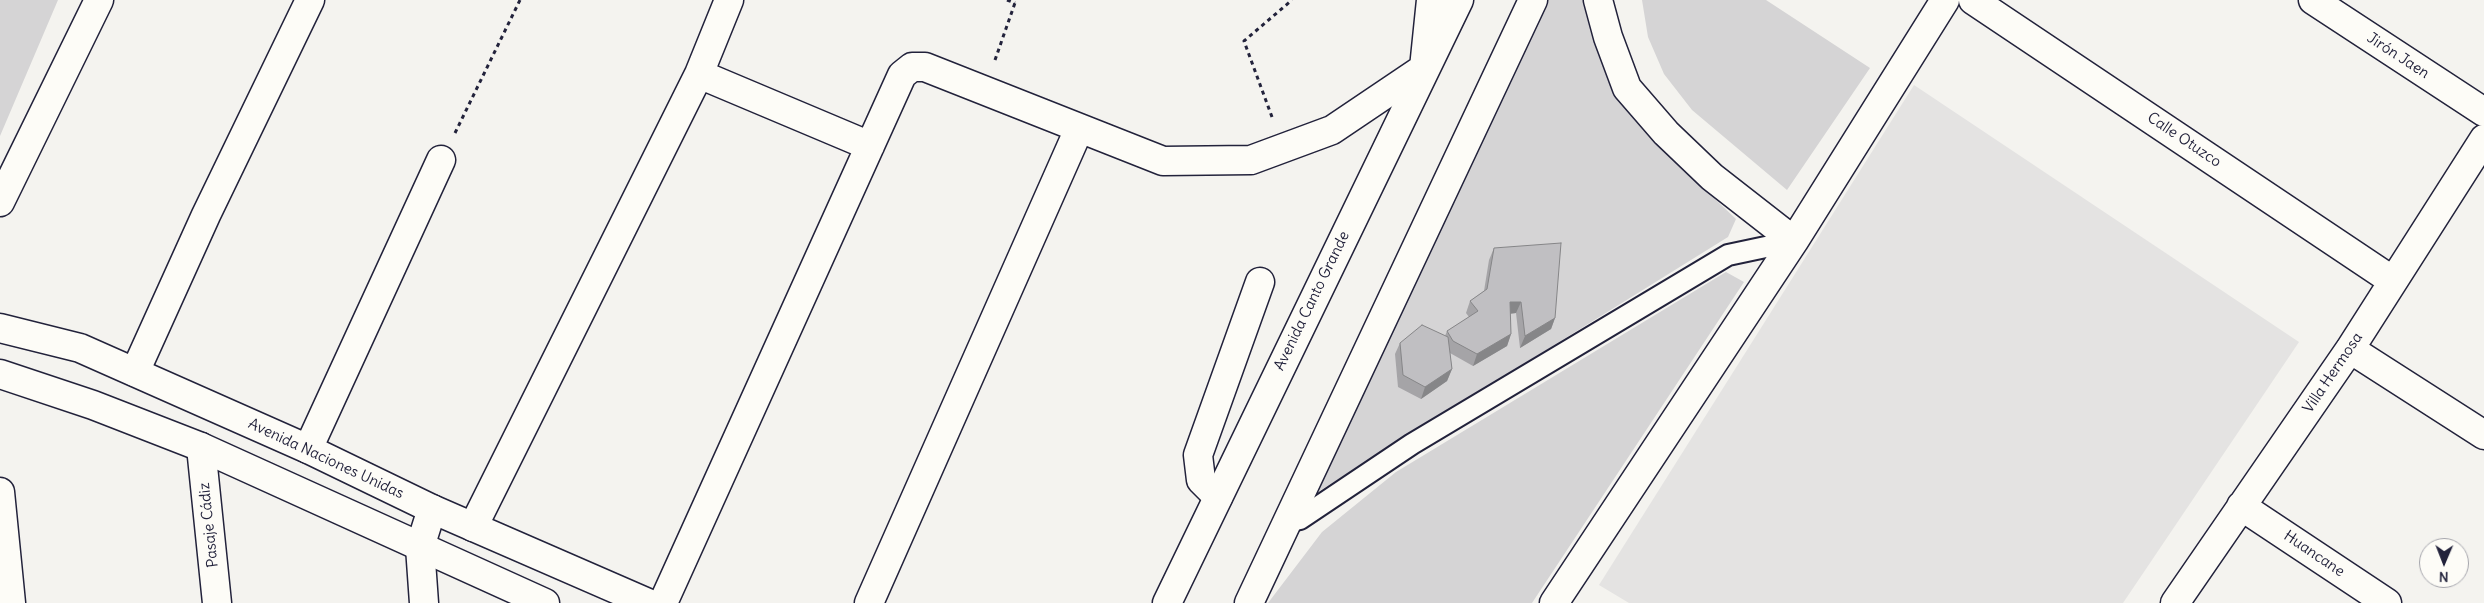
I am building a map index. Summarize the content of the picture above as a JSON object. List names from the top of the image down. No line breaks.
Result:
{"streets":{"street":["Jirón Jaen","Calle Otuzco","Avenida Canto Grande","Villa Hermosa","Avenida Naciones Unidas","Pasaje Cádiz","Huancane"]},"crossings":[["Calle Otuzco","Villa Hermosa"],["Villa Hermosa","Huancane"]],"north":"bottom"}
